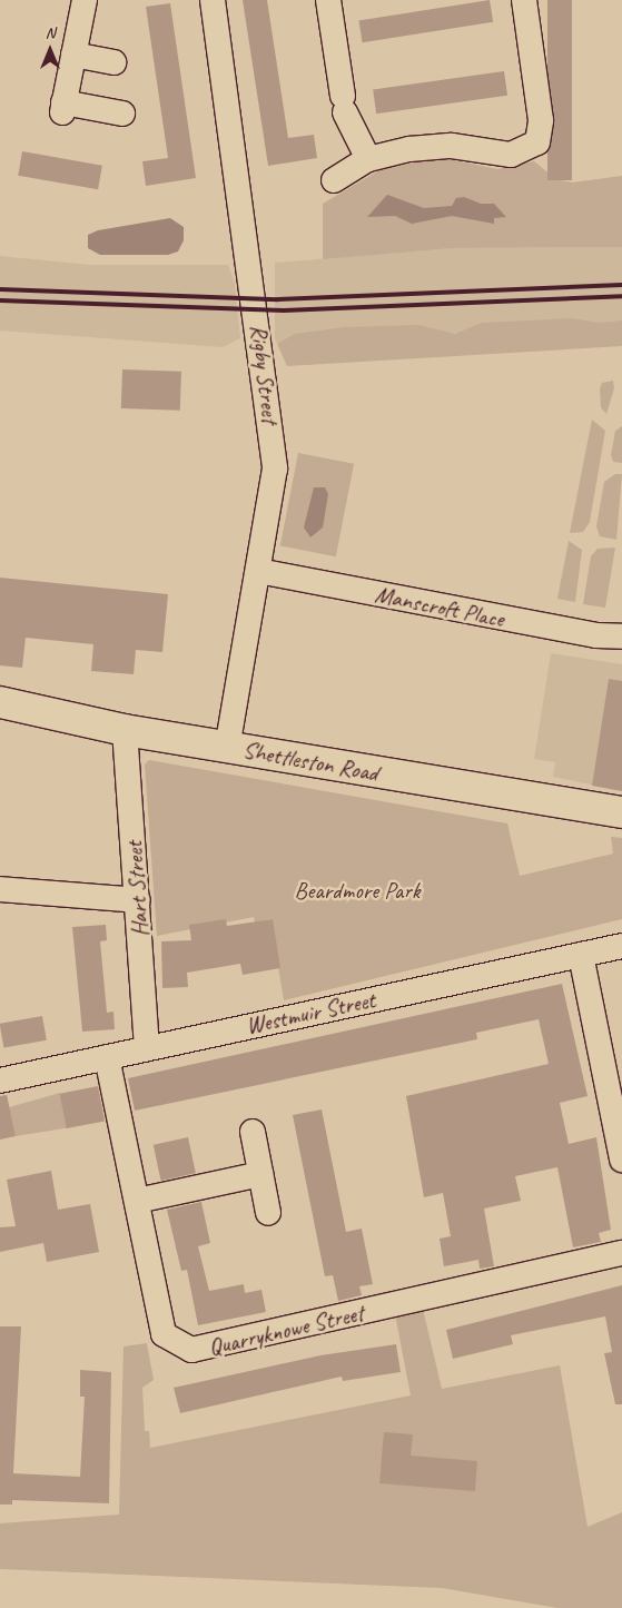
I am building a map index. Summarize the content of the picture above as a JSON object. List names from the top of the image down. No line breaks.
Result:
{"streets":{"main road":["Shettleston Road"],"street":["Rigby Street","Manscroft Place","Hart Street","Westmuir Street","Quarryknowe Street"]},"crossings":[["Rigby Street","Manscroft Place"],["Rigby Street","Shettleston Road"],["Shettleston Road","Hart Street"],["Hart Street","Westmuir Street"],["Westmuir Street","Quarryknowe Street"]],"parks":["Beardmore Park"],"north":"top"}
